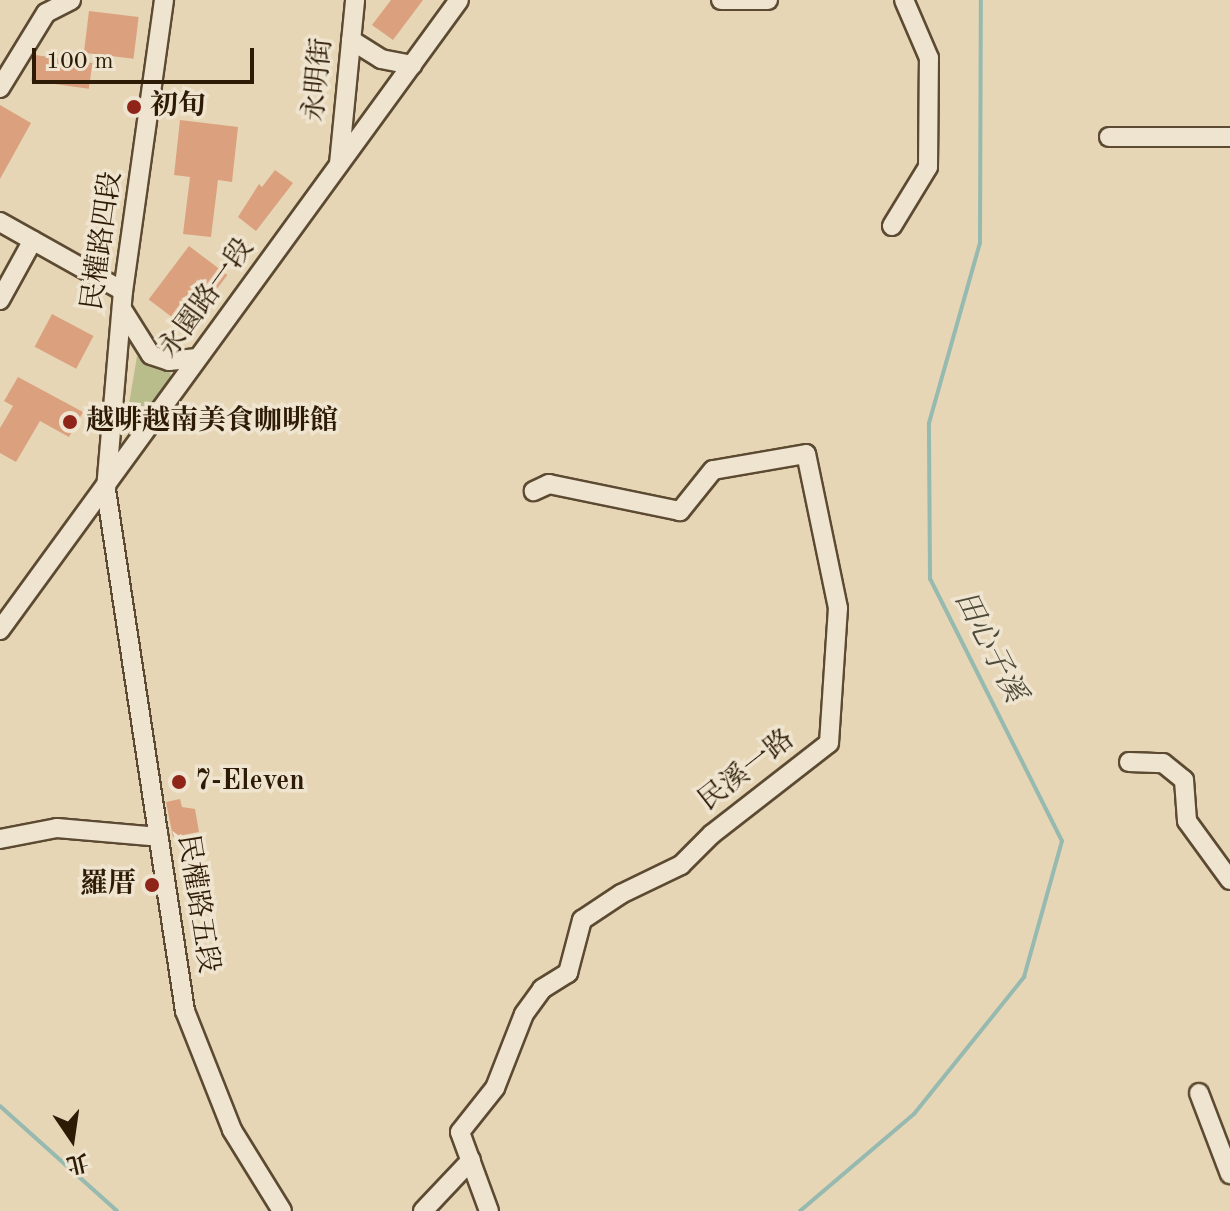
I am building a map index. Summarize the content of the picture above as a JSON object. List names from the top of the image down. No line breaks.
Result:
{"streets":{"street":["永明街","民權路四段","永園路一段","民溪一路","民權路五段"]},"crossings":[["永明街","永園路一段"],["民權路四段","永園路一段"],["民權路四段","民權路五段"],["永園路一段","民權路五段"]],"water":["田心子溪"],"places":["初旬","越啡越南美食咖啡館","7-Eleven","羅厝"],"scale_bar":"100 m","north":"bottom"}
